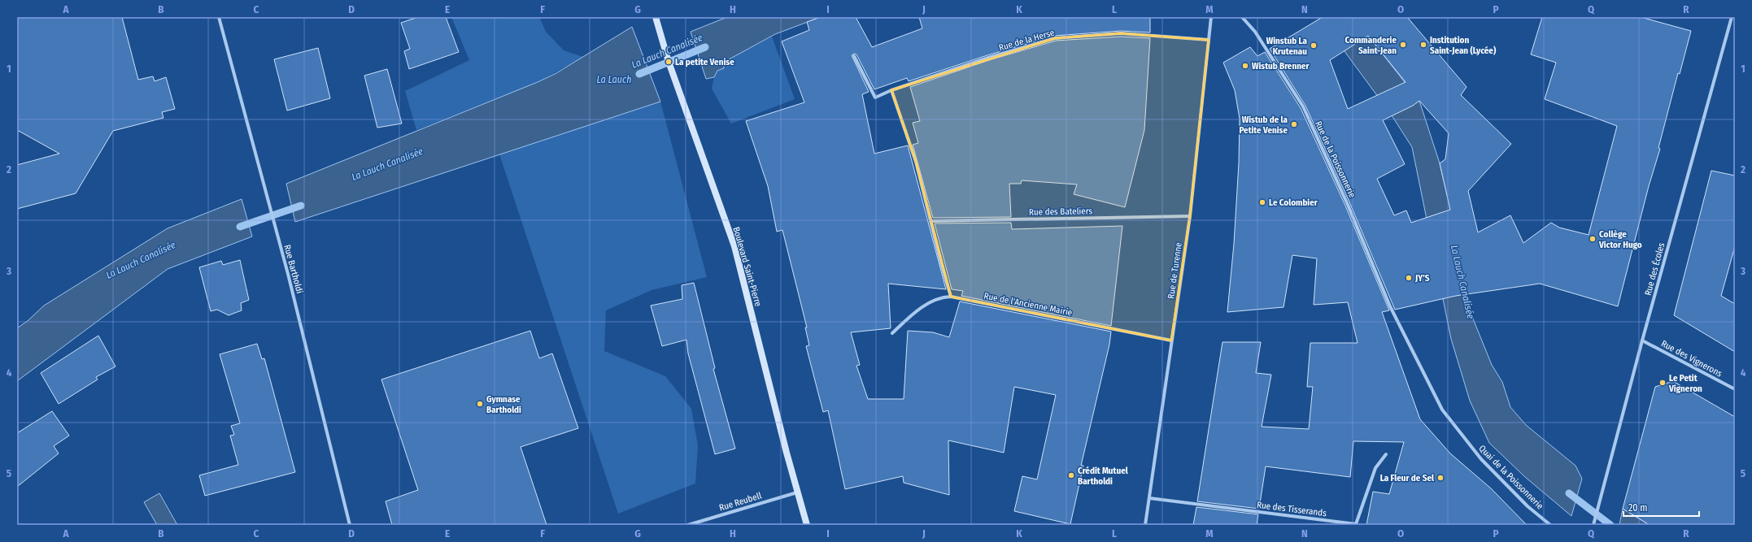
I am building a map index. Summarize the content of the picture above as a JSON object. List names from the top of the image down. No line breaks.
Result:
{"streets":{"street":["Rue de la Herse","Rue de la Poissonnerie","Rue des Bateliers","Boulevard Saint-Pierre","Rue Bartholdi","Rue des Écoles","Rue de Turenne","Rue de l'Ancienne Mairie","Rue des Vignerons","Quai de la Poissonnerie","Rue Reubell","Rue des Tisserands"]},"crossings":[["Rue de la Herse","Rue de Turenne"],["Rue de la Poissonnerie","Quai de la Poissonnerie"],["Rue des Bateliers","Rue de Turenne"],["Boulevard Saint-Pierre","Rue Reubell"],["Rue des Écoles","Rue des Vignerons"],["Rue de Turenne","Rue de l'Ancienne Mairie"],["Rue de Turenne","Rue des Tisserands"]],"water":["La Lauch Canalisée","La Lauch"],"places":["Commanderie Saint-Jean","Institution Saint-Jean (Lycée)","Winstub La Krutenau","La petite Venise","Wistub Brenner","Wistub de la Petite Venise","Le Colombier","Collège Victor Hugo","JY'S","Le Petit Vigneron","Gymnase Bartholdi","Crédit Mutuel Bartholdi","La Fleur de Sel"],"scale_bar":"20 m","grid":{"columns":["A","B","C","D","E","F","G","H","I","J","K","L","M","N","O","P","Q","R"],"rows":["1","2","3","4","5"]}}
